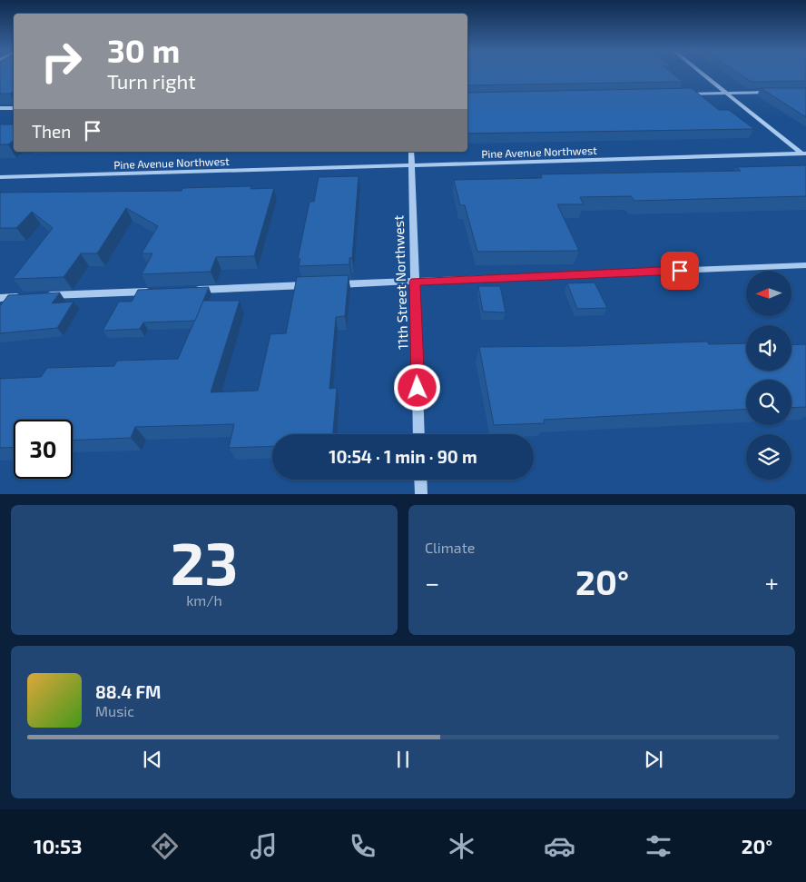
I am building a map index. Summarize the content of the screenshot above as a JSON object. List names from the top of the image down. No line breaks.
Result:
{"streets":{"street":["Pine Avenue Northwest","11th Street Northwest"]},"crossings":[["Pine Avenue Northwest","11th Street Northwest"]],"north":"left","page":{"turn":["30 m","Turn right"],"then":"Then","limit":"30","trip":"10:54 · 1 min · 90 m","tile":[["23","km/h"],"Climate"],"heat":["−","20°","+"],"song":["88.4 FM","Music"],"tabs":["10:53","20°"]}}
